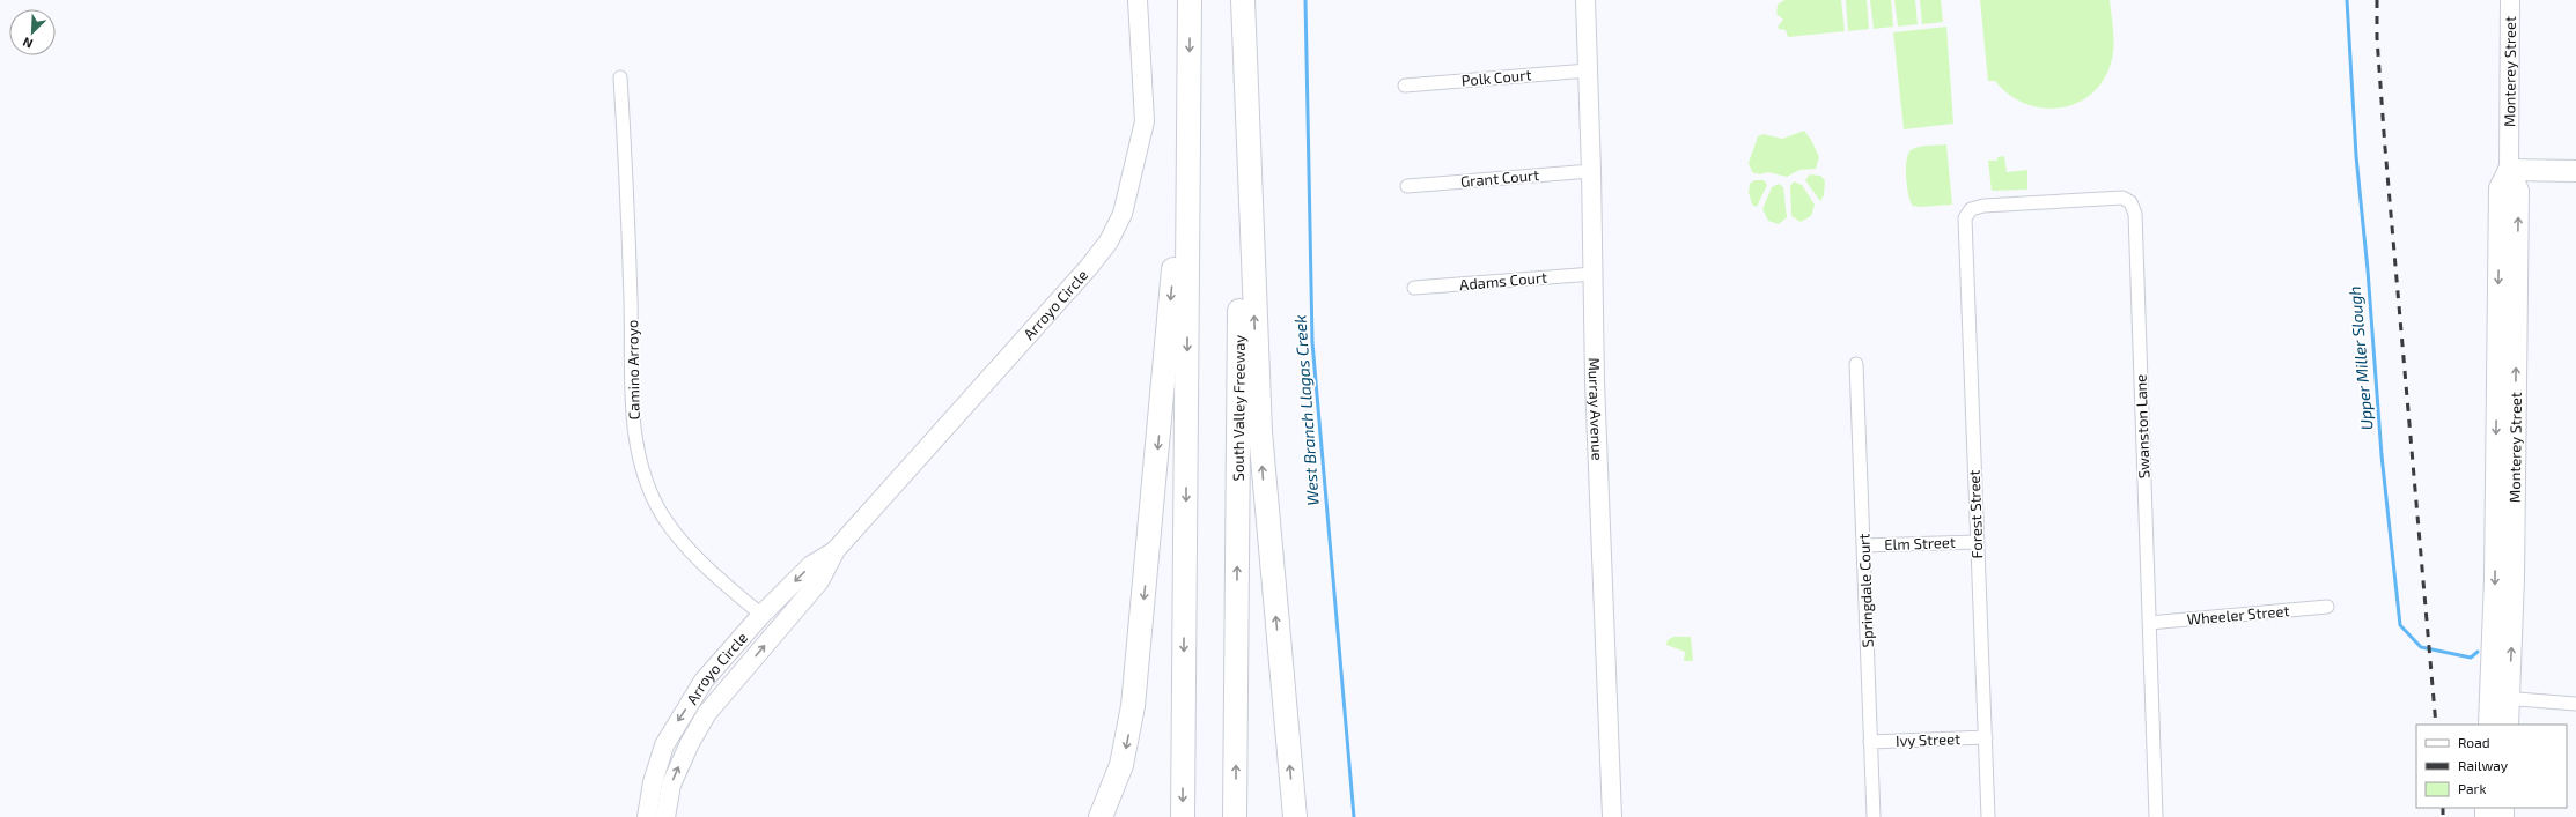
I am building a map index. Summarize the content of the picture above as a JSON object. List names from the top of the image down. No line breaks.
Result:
{"streets":{"highway":["South Valley Freeway"],"main road":["Monterey Street"],"street":["Polk Court","Grant Court","Adams Court","Arroyo Circle","Camino Arroyo","Murray Avenue","Swanston Lane","Forest Street","Elm Street","Springdale Court","Wheeler Street","Ivy Street"]},"crossings":[["Polk Court","Murray Avenue"],["Grant Court","Murray Avenue"],["Adams Court","Murray Avenue"],["Arroyo Circle","Camino Arroyo"],["Swanston Lane","Forest Street"],["Swanston Lane","Wheeler Street"],["Forest Street","Elm Street"],["Forest Street","Ivy Street"],["Elm Street","Springdale Court"],["Springdale Court","Ivy Street"]],"water":["Upper Miller Slough","West Branch Llagas Creek"],"legend":["Road","Railway","Park"],"north":"bottom left"}
